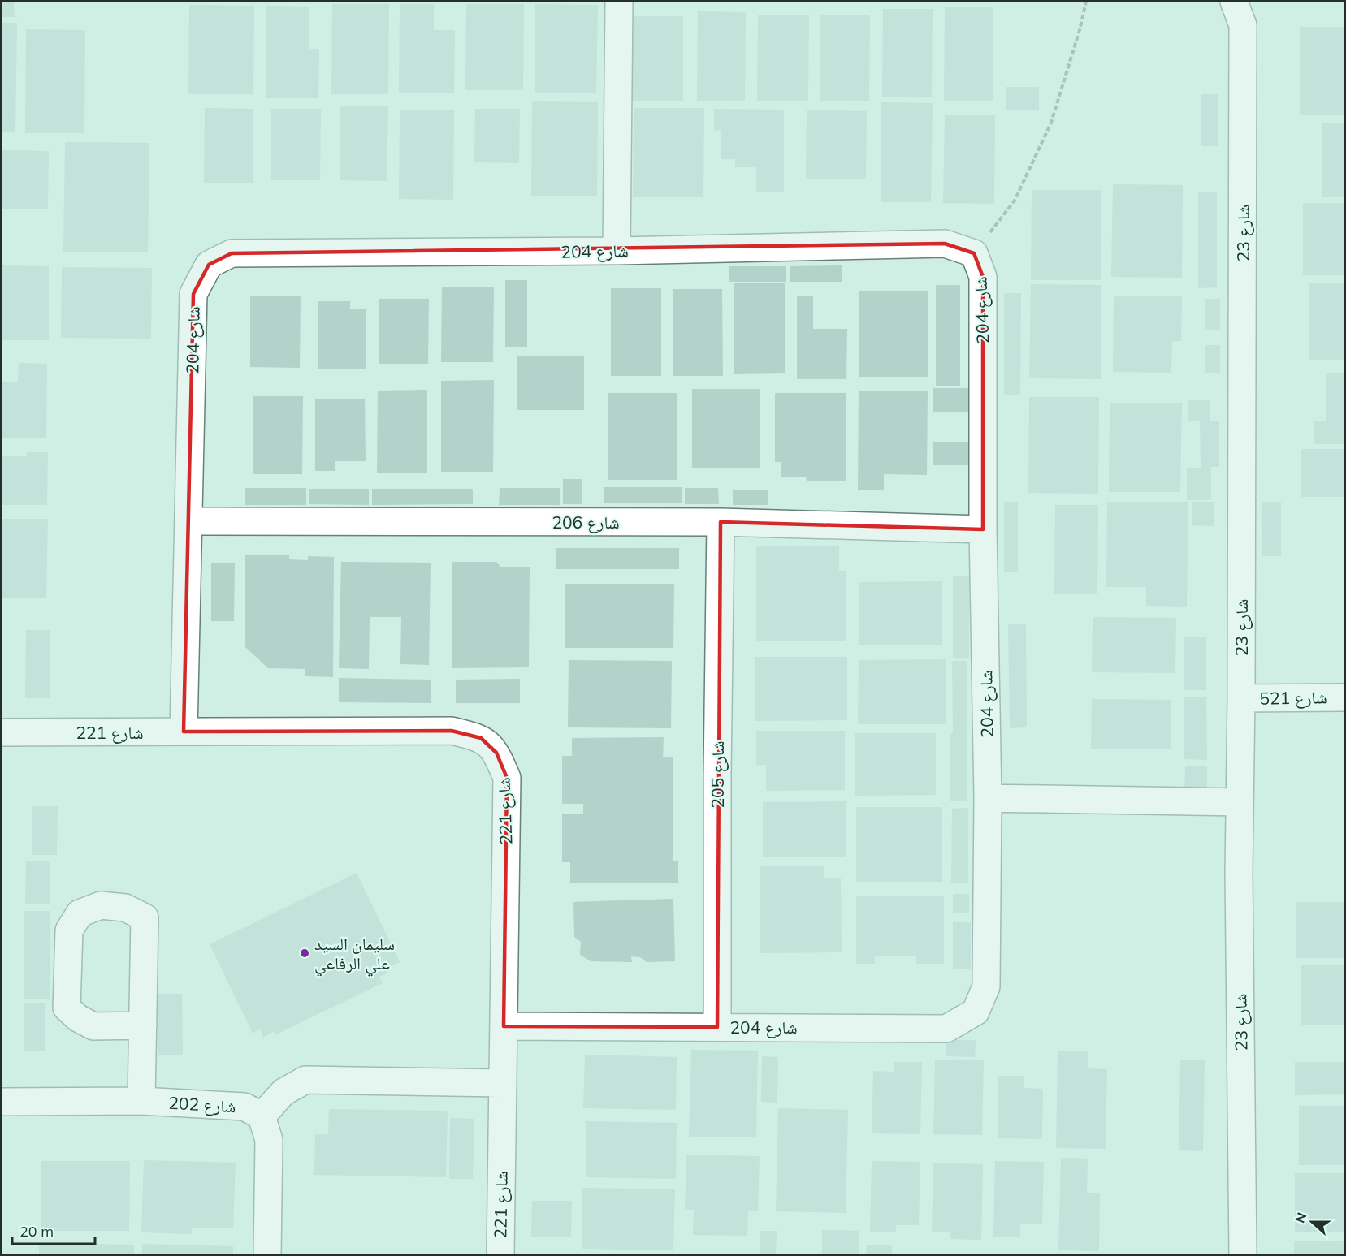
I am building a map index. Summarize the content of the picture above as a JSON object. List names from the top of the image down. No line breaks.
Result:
{"streets":{"street":["شارع 23","شارع 204","شارع 206","شارع 521","شارع 221","شارع 205","شارع 202"]},"crossings":[["شارع 23","شارع 521"],["شارع 204","شارع 206"],["شارع 204","شارع 221"],["شارع 204","شارع 205"],["شارع 206","شارع 205"]],"places":["سليمان السيد علي الرفاعي"],"scale_bar":"20 m","north":"left"}
